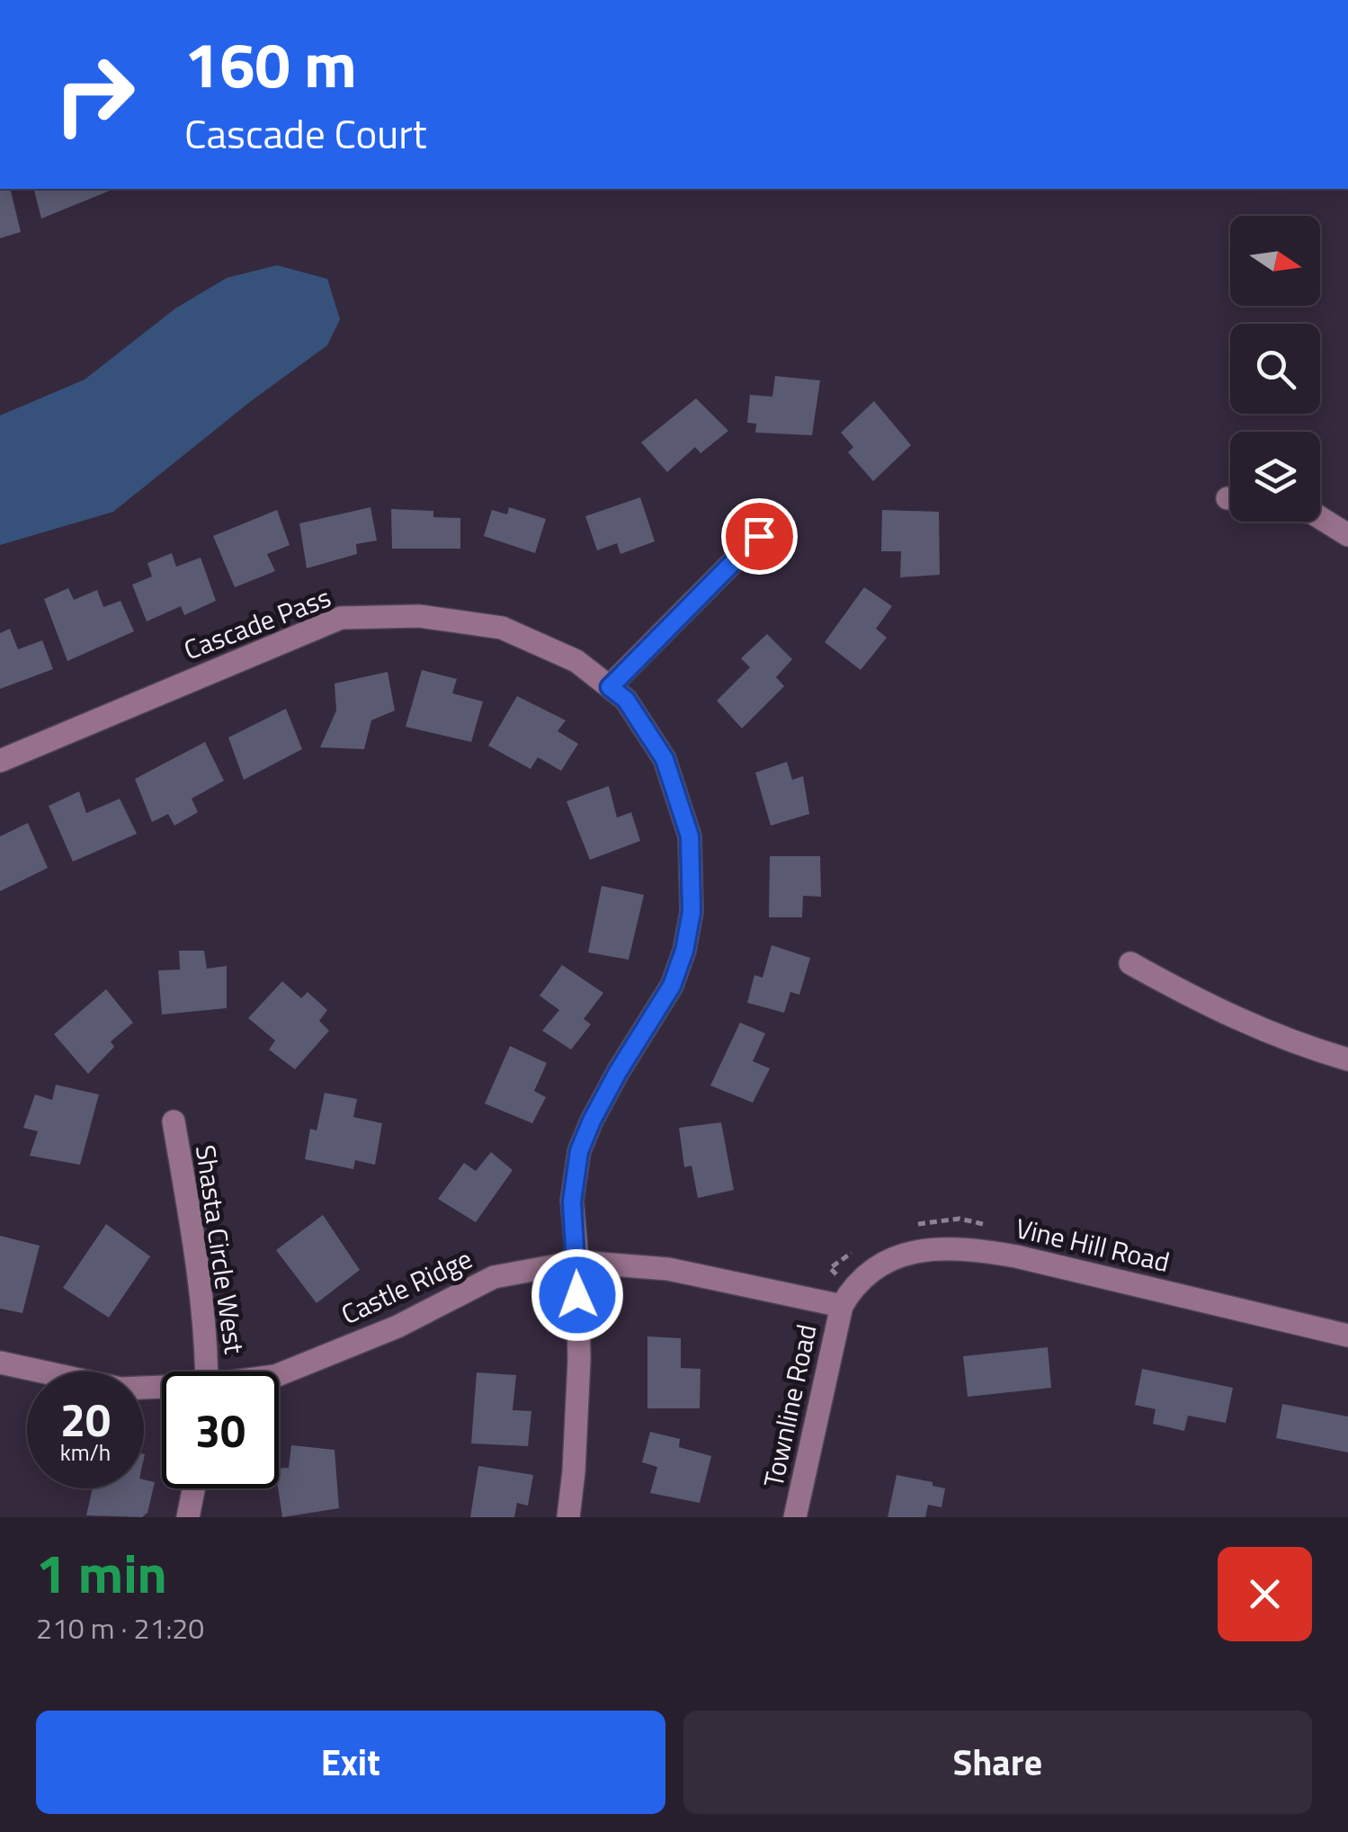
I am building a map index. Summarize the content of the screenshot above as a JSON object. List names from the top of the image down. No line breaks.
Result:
{"streets":{"street":["Cascade Pass","Vine Hill Road","Shasta Circle West","Castle Ridge","Townline Road"]},"crossings":[["Cascade Pass","Castle Ridge"],["Vine Hill Road","Castle Ridge"],["Vine Hill Road","Townline Road"],["Castle Ridge","Townline Road"]],"north":"right","page":{"turn":["160 m","Cascade Court"],"speed":"20 km/h","limit":"30","heading":["1 min","210 m · 21:20"],"buttons":["Exit","Share"]}}
